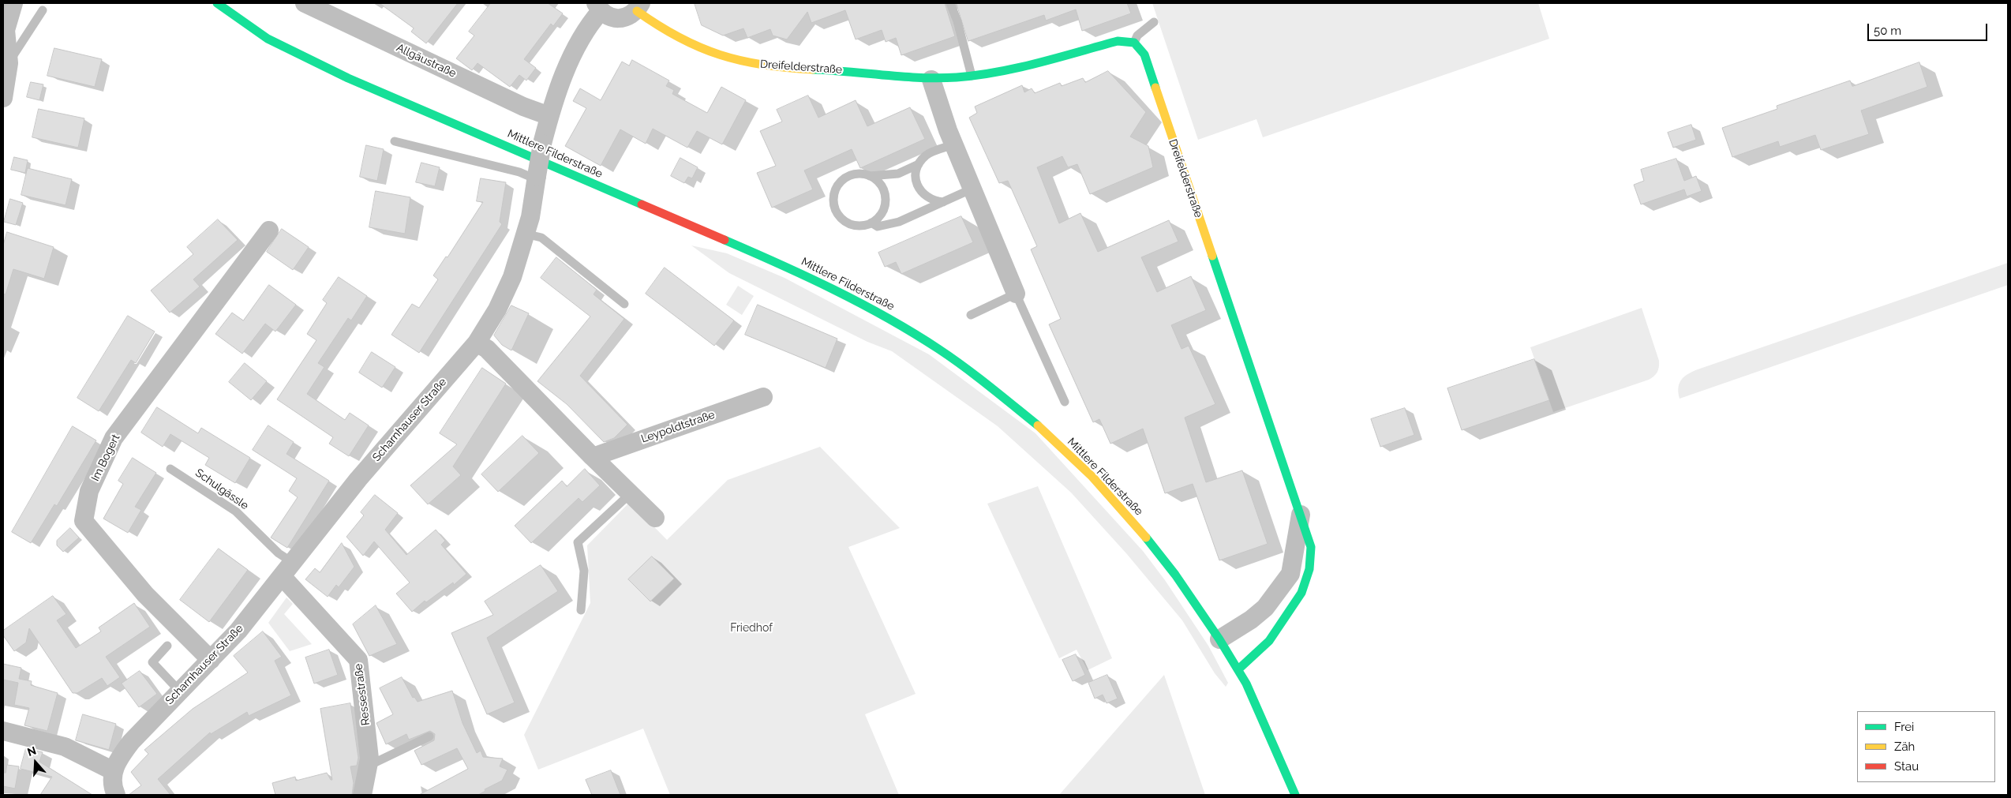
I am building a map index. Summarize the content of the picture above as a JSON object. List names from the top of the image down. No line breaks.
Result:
{"streets":{"main road":["Dreifelderstraße","Mittlere Filderstraße"],"street":["Allgäustraße","Scharnhauser Straße","Leypoldtstraße","Im Bogert","Ressestraße"],"lane":["Schulgässle"]},"crossings":[["Allgäustraße","Scharnhauser Straße"],["Dreifelderstraße","Mittlere Filderstraße"],["Dreifelderstraße","Scharnhauser Straße"],["Scharnhauser Straße","Im Bogert"],["Scharnhauser Straße","Schulgässle"],["Scharnhauser Straße","Ressestraße"],["Schulgässle","Ressestraße"]],"parks":["Friedhof"],"legend":["Frei","Zäh","Stau"],"scale_bar":"50 m","north":"top"}
